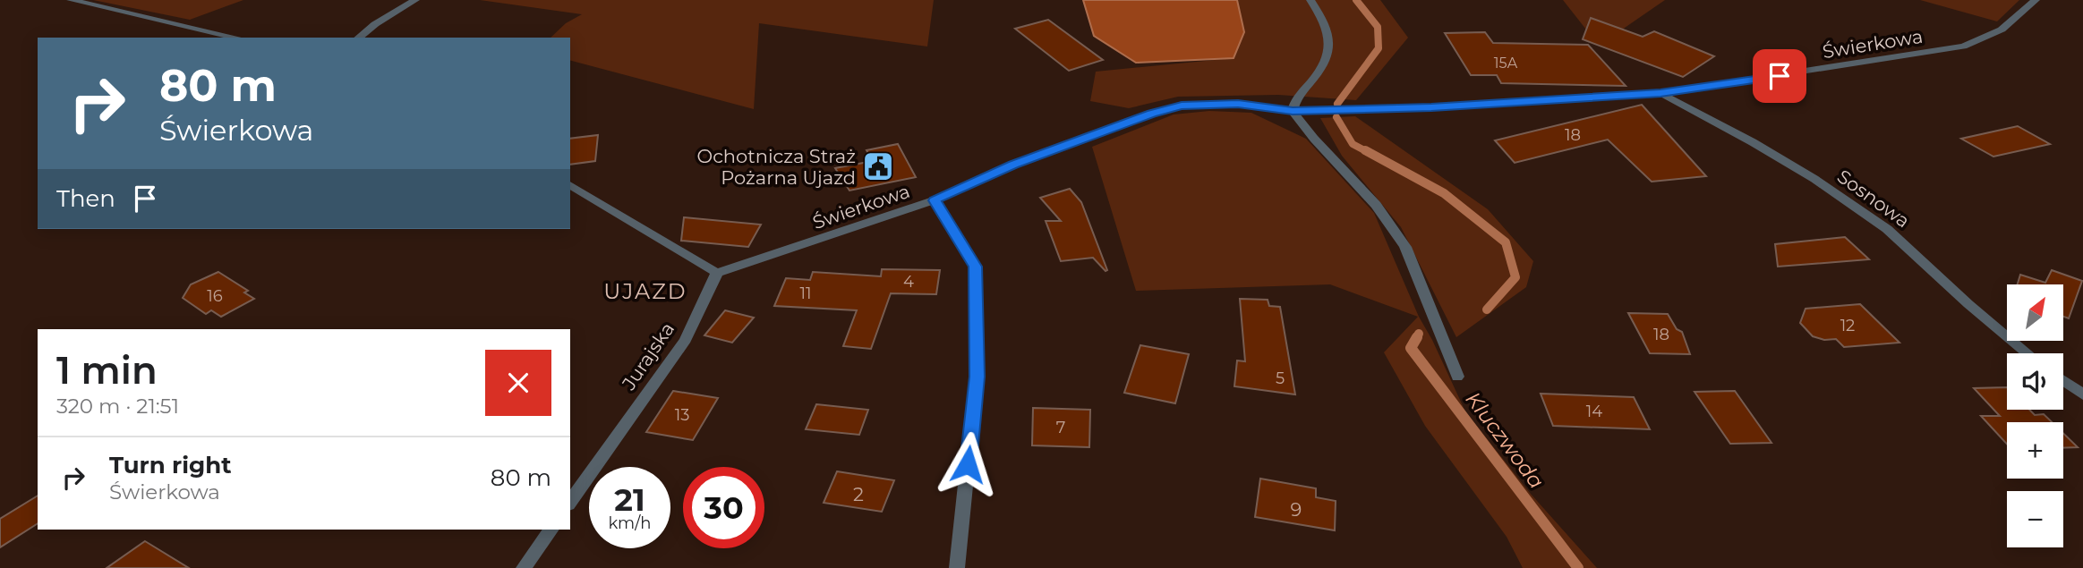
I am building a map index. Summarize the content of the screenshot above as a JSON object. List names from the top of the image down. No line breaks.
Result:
{"streets":{"street":["Świerkowa","Sosnowa","Jurajska"]},"crossings":[["Świerkowa","Sosnowa"],["Świerkowa","Jurajska"]],"districts":["UJAZD"],"water":["Kluczwoda"],"places":{"public building":["Ochotnicza Straż Pożarna Ujazd"]},"house_numbers":["15A","18","4","11","16","12","18","5","14","13","7","2","9"],"north":"top right","page":{"turn":["80 m","Świerkowa"],"then":"Then","map_buttons":["+","−"],"heading":["1 min","320 m · 21:51"],"list":[{"name":"Turn right","note":"Świerkowa","value":"80 m"}],"speed":"21 km/h","limit":"30"}}
